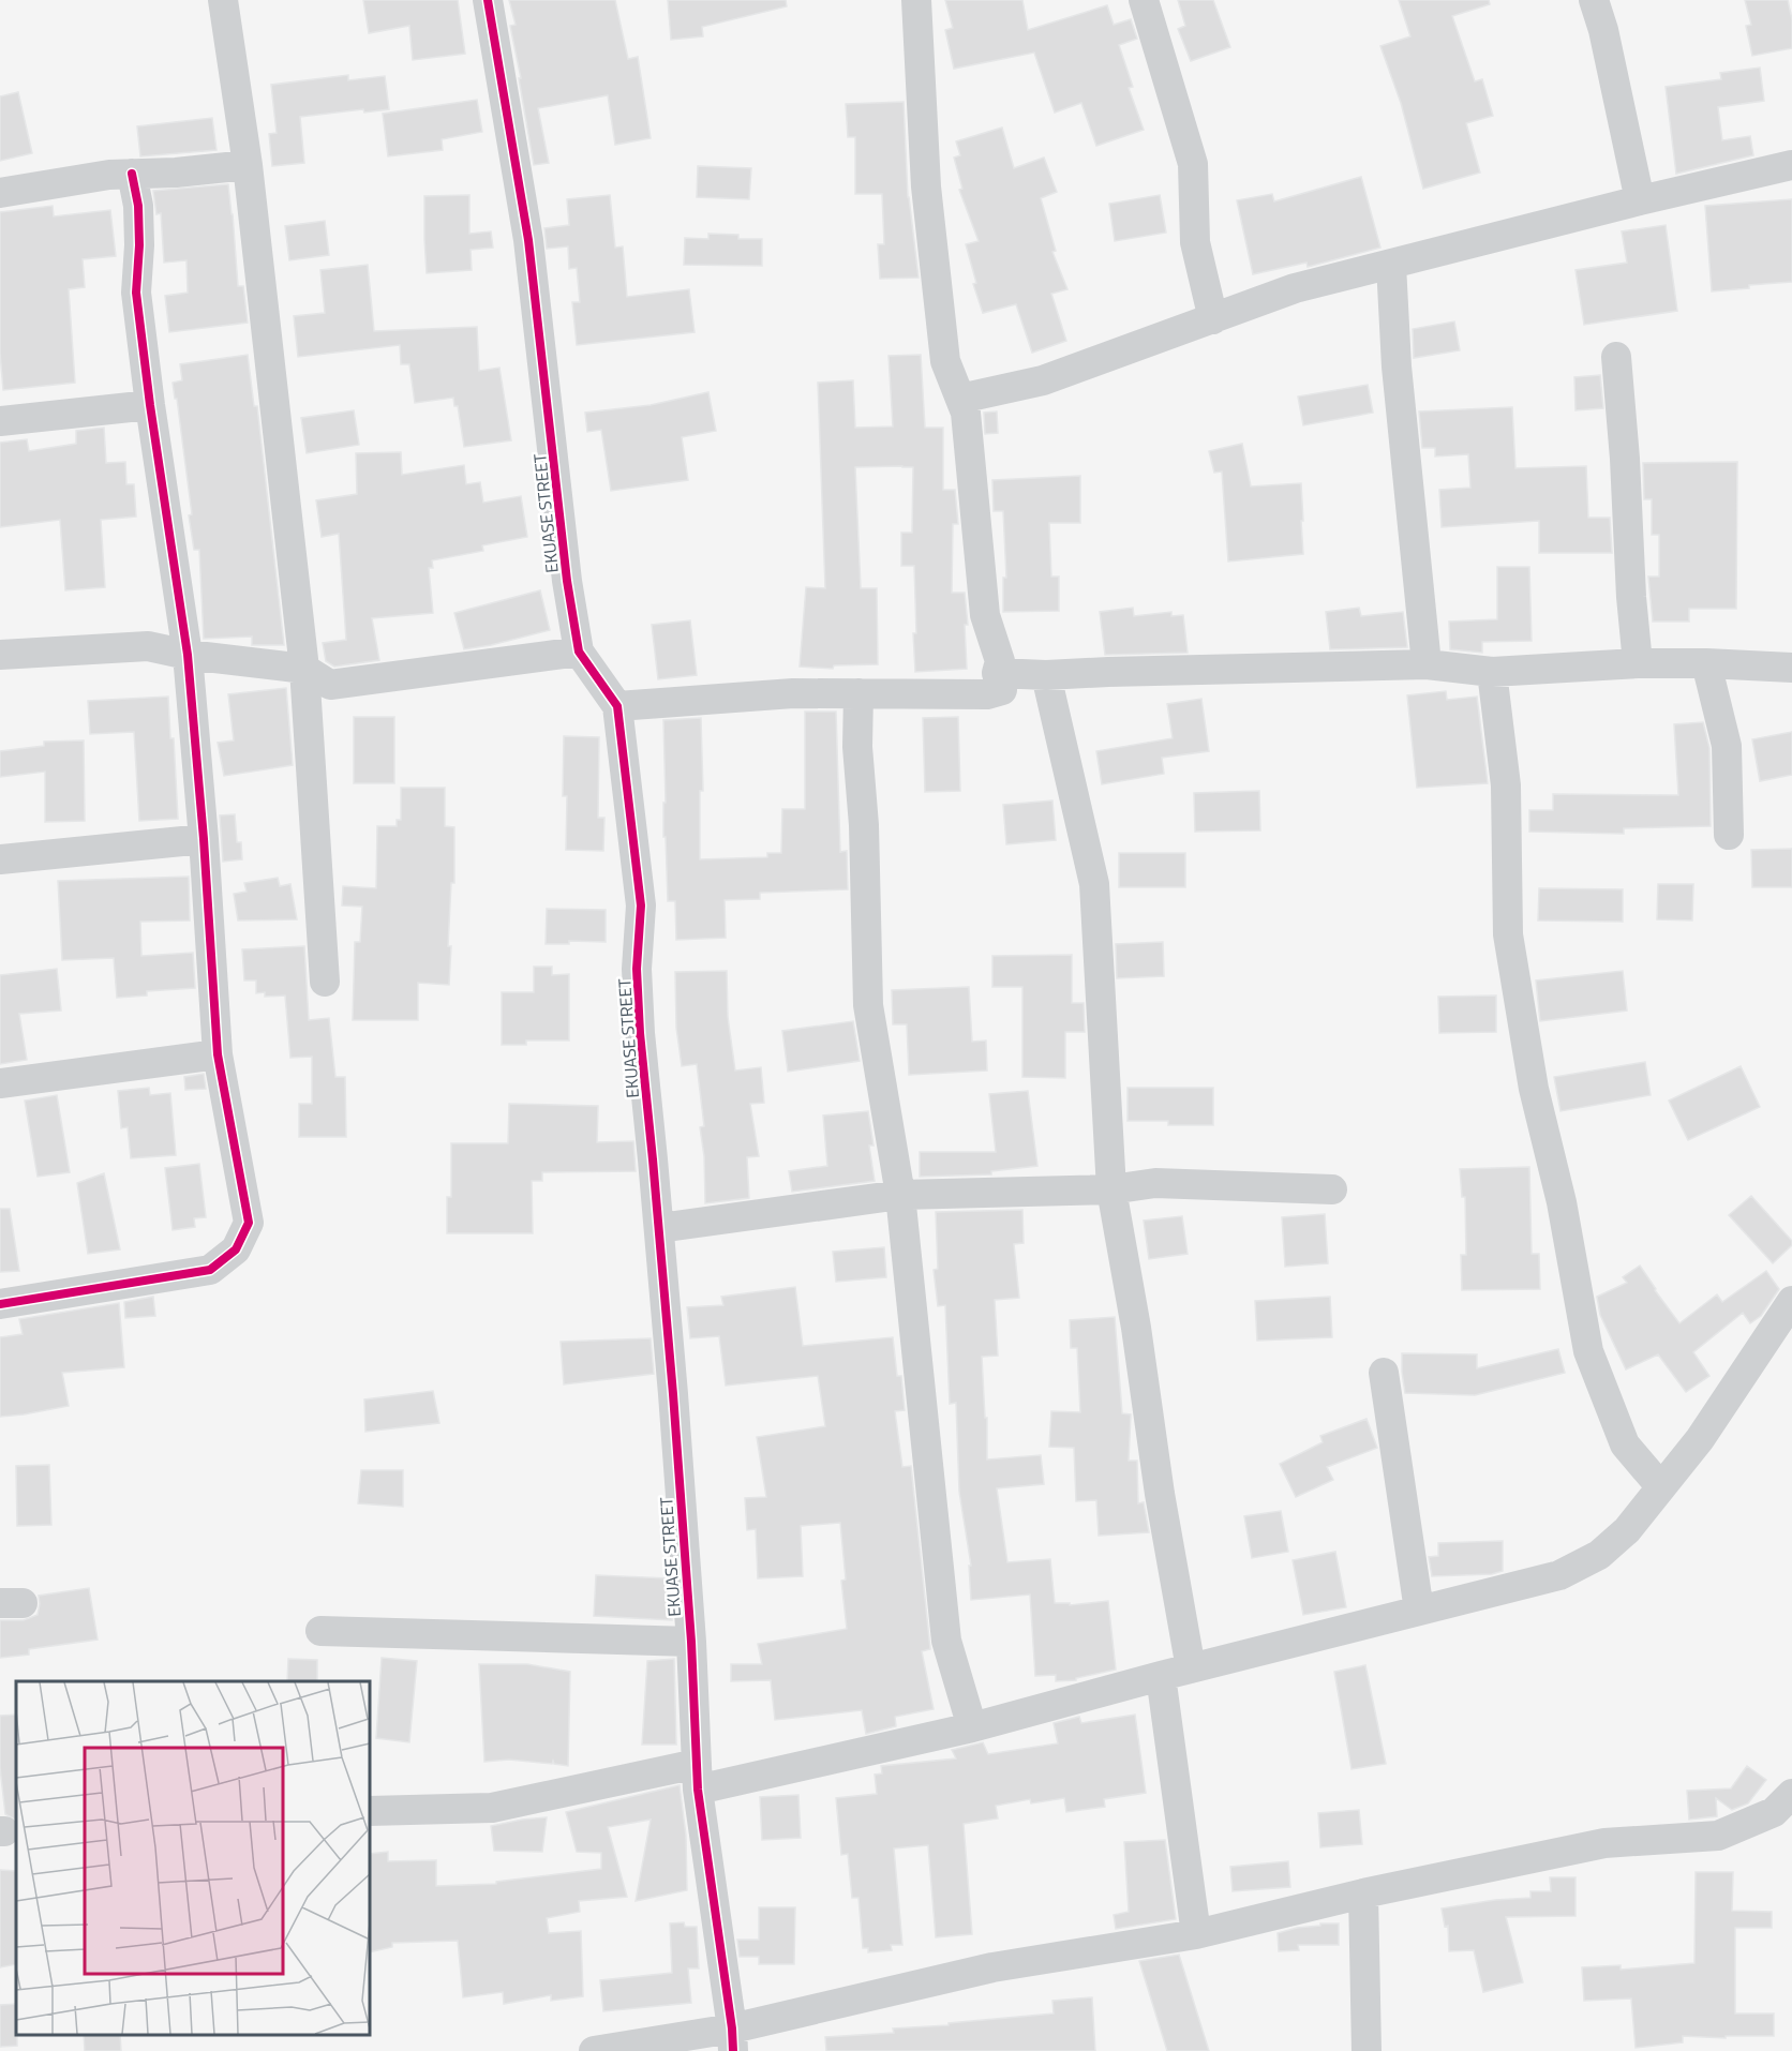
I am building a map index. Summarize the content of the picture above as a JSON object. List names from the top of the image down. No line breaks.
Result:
{"streets":{"street":["EKUASE STREET"]}}
